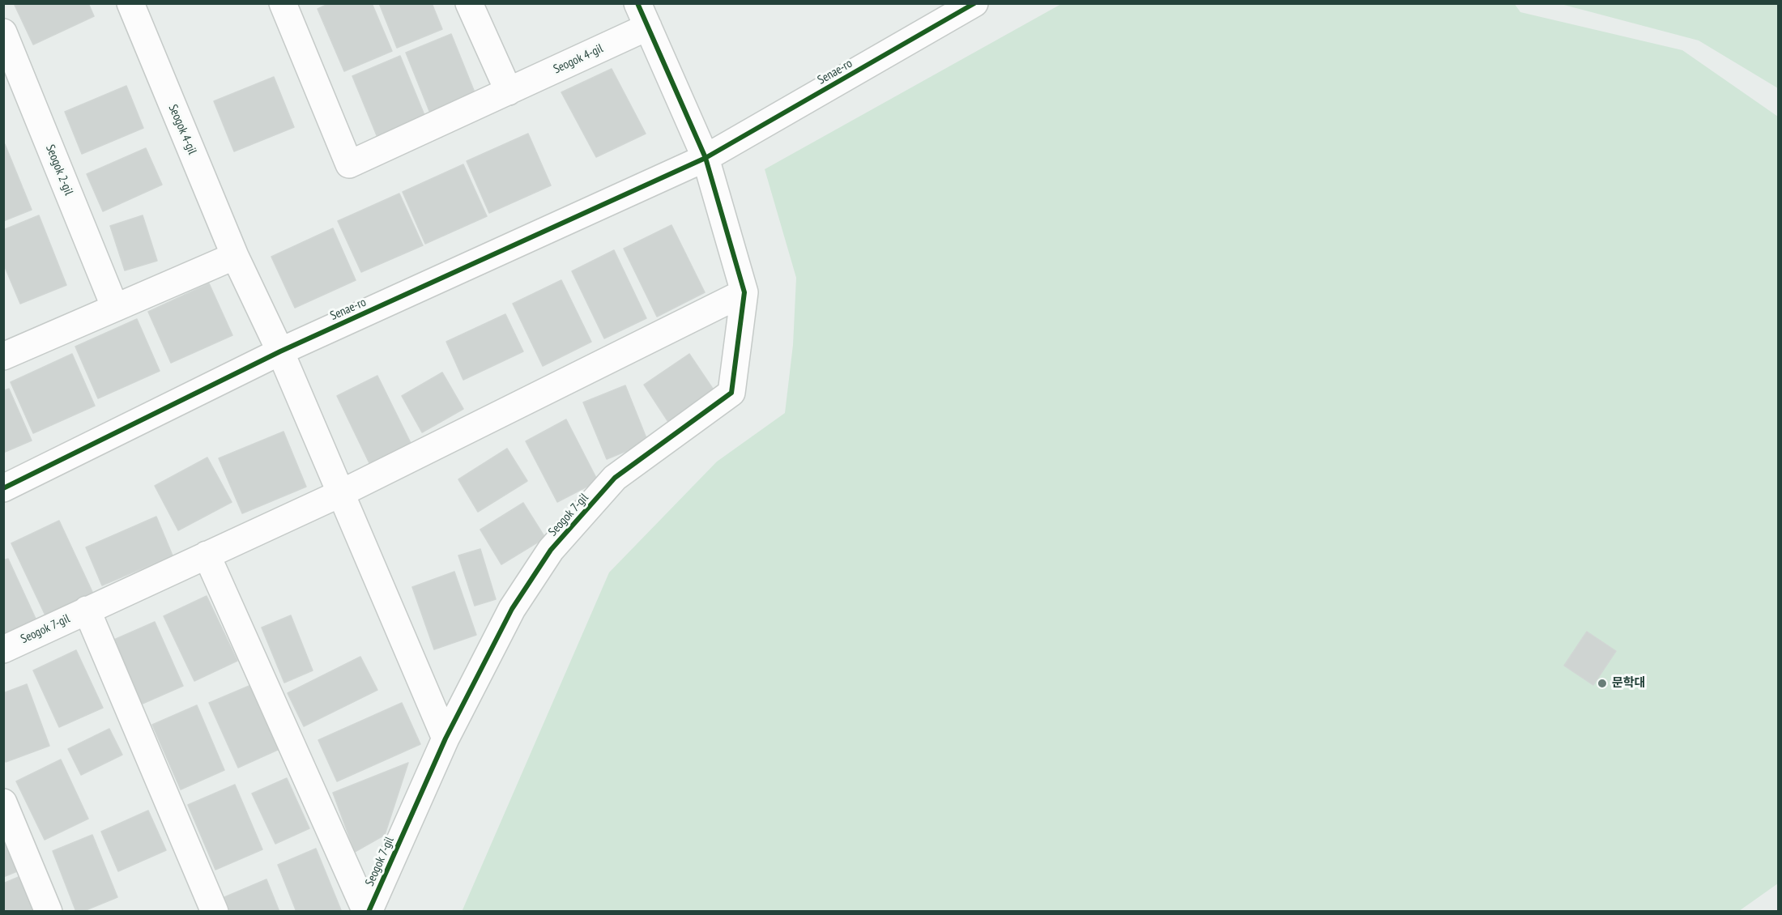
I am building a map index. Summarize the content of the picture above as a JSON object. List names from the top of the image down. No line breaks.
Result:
{"streets":{"street":["Seogok 4-gil","Senae-ro","Seogok 2-gil","Seogok 7-gil"]},"crossings":[["Seogok 4-gil","Senae-ro"],["Senae-ro","Seogok 7-gil"]],"places":["문학대"]}
